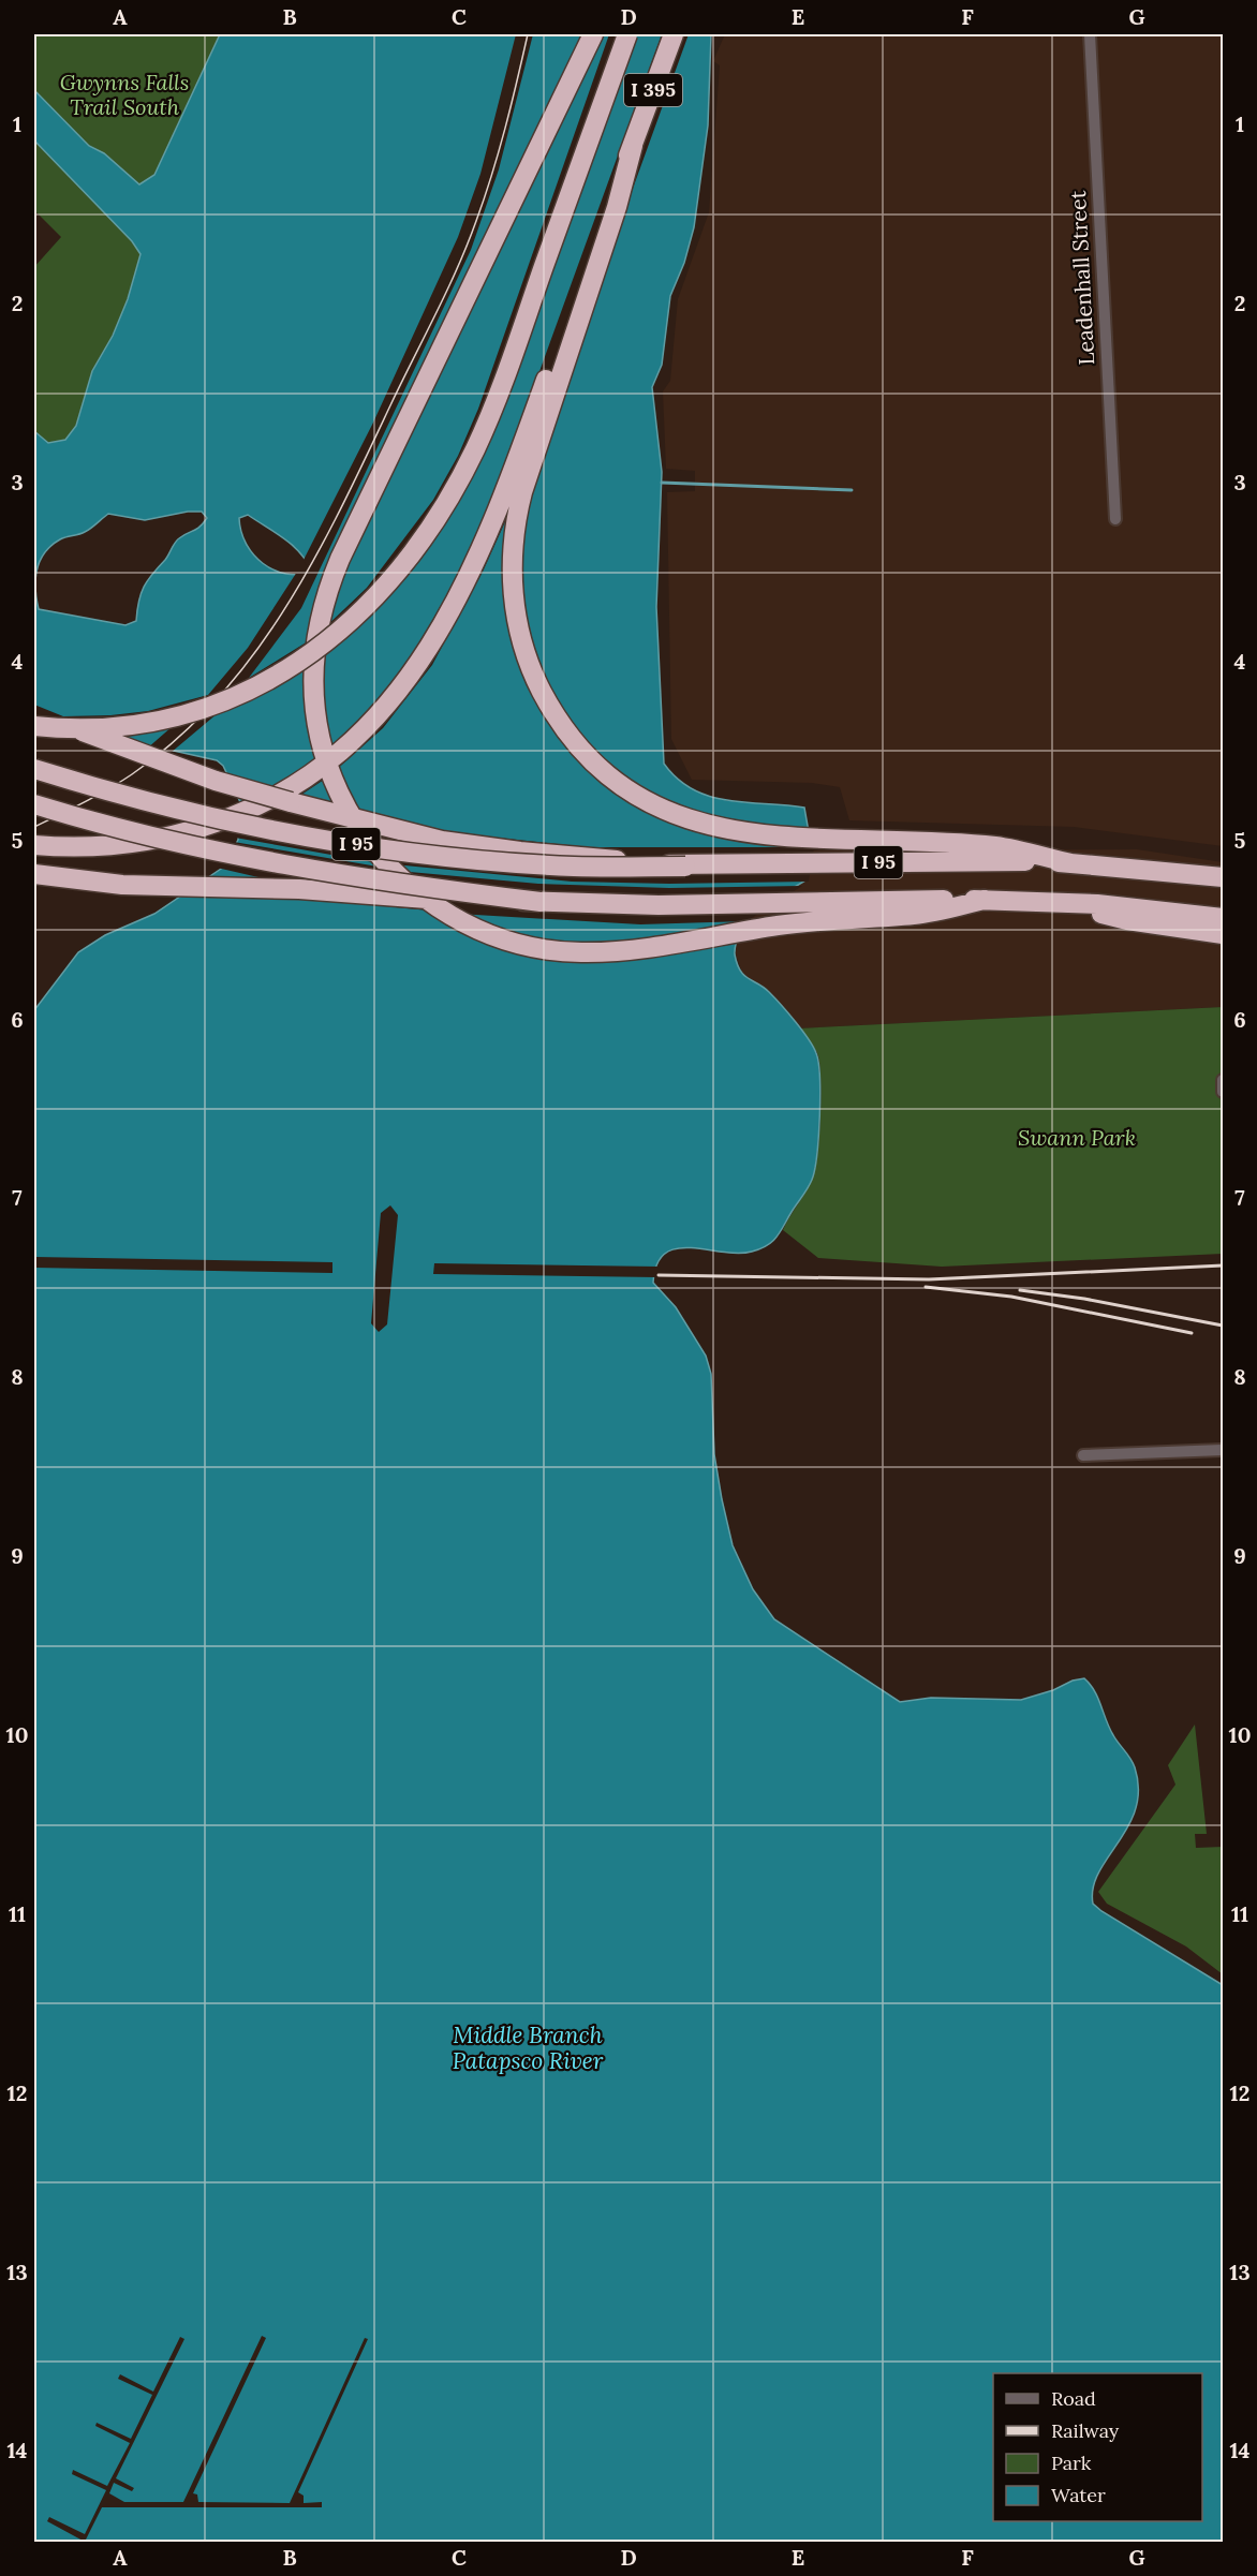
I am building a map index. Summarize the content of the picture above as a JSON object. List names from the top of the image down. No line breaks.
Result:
{"streets":{"highway":["I 395","I 95"],"street":["Leadenhall Street"]},"water":["Middle Branch Patapsco River"],"parks":["Gwynns Falls Trail South","Swann Park"],"legend":["Road","Railway","Park","Water"],"grid":{"columns":["A","B","C","D","E","F","G"],"rows":["1","2","3","4","5","6","7","8","9","10","11","12","13","14"]}}
